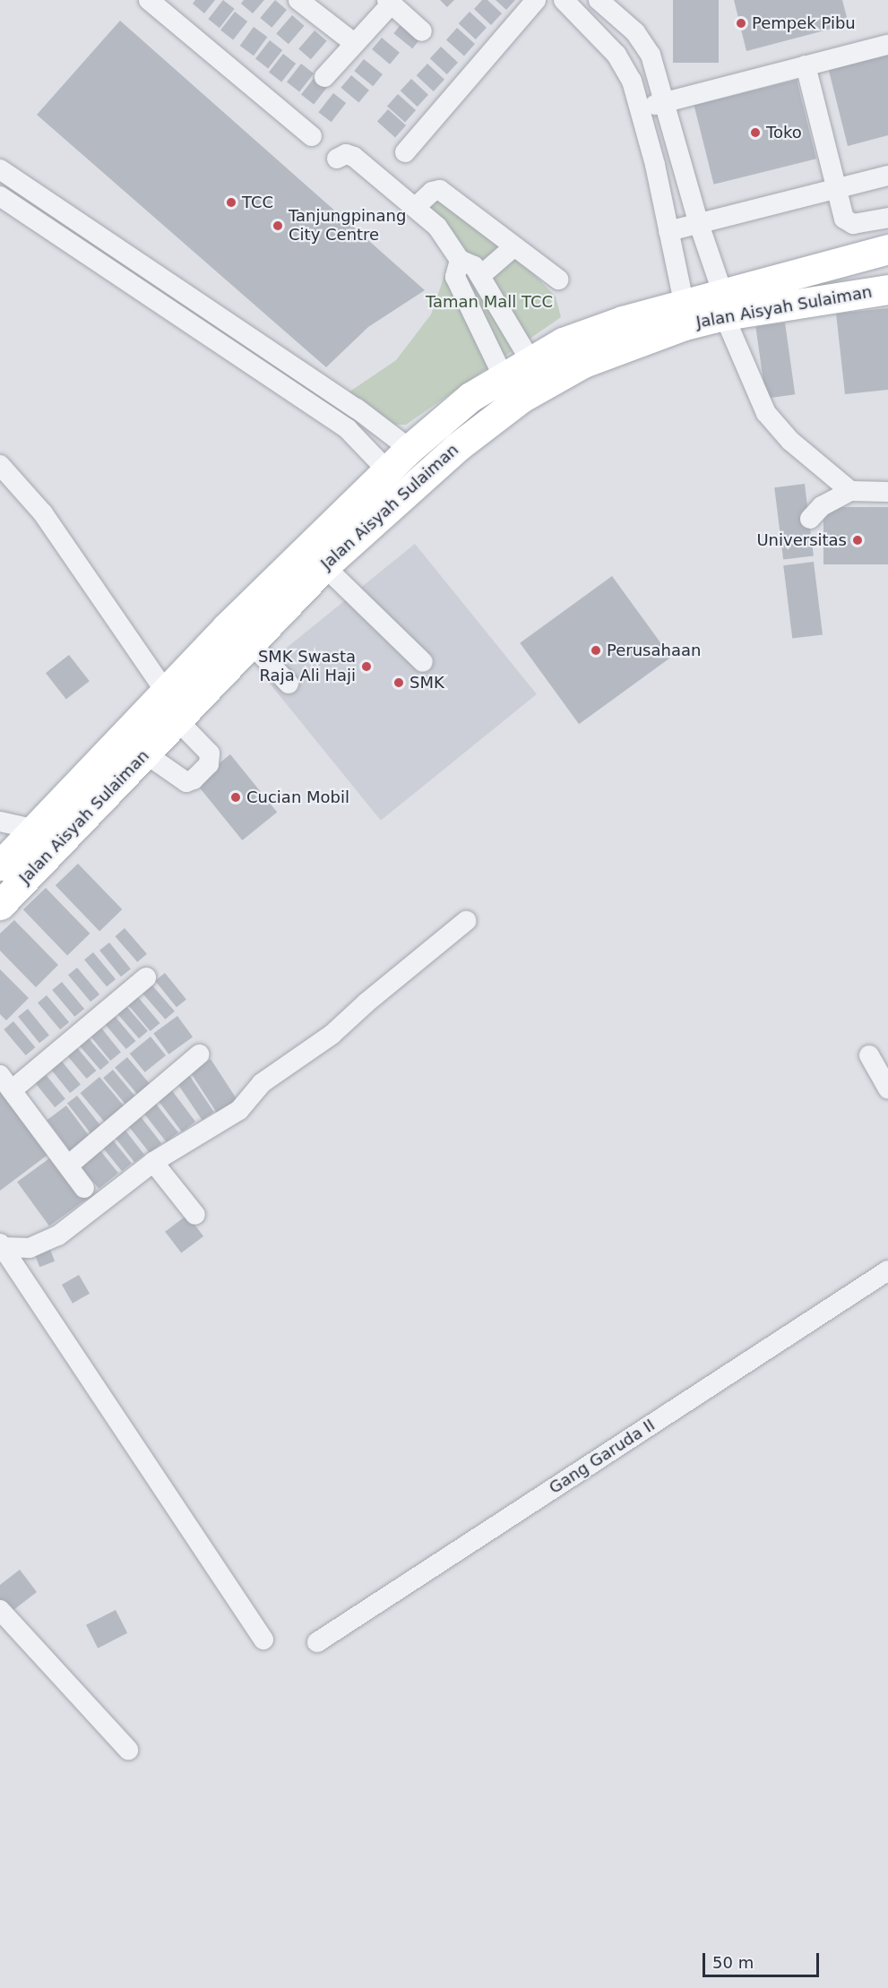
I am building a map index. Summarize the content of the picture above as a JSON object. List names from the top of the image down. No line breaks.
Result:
{"streets":{"highway":["Jalan Aisyah Sulaiman"],"street":["Gang Garuda II"]},"parks":["Taman Mall TCC"],"places":["Pempek Pibu","Toko","TCC","Tanjungpinang City Centre","Universitas","Perusahaan","SMK Swasta Raja Ali Haji","SMK","Cucian Mobil"],"scale_bar":"50 m"}
